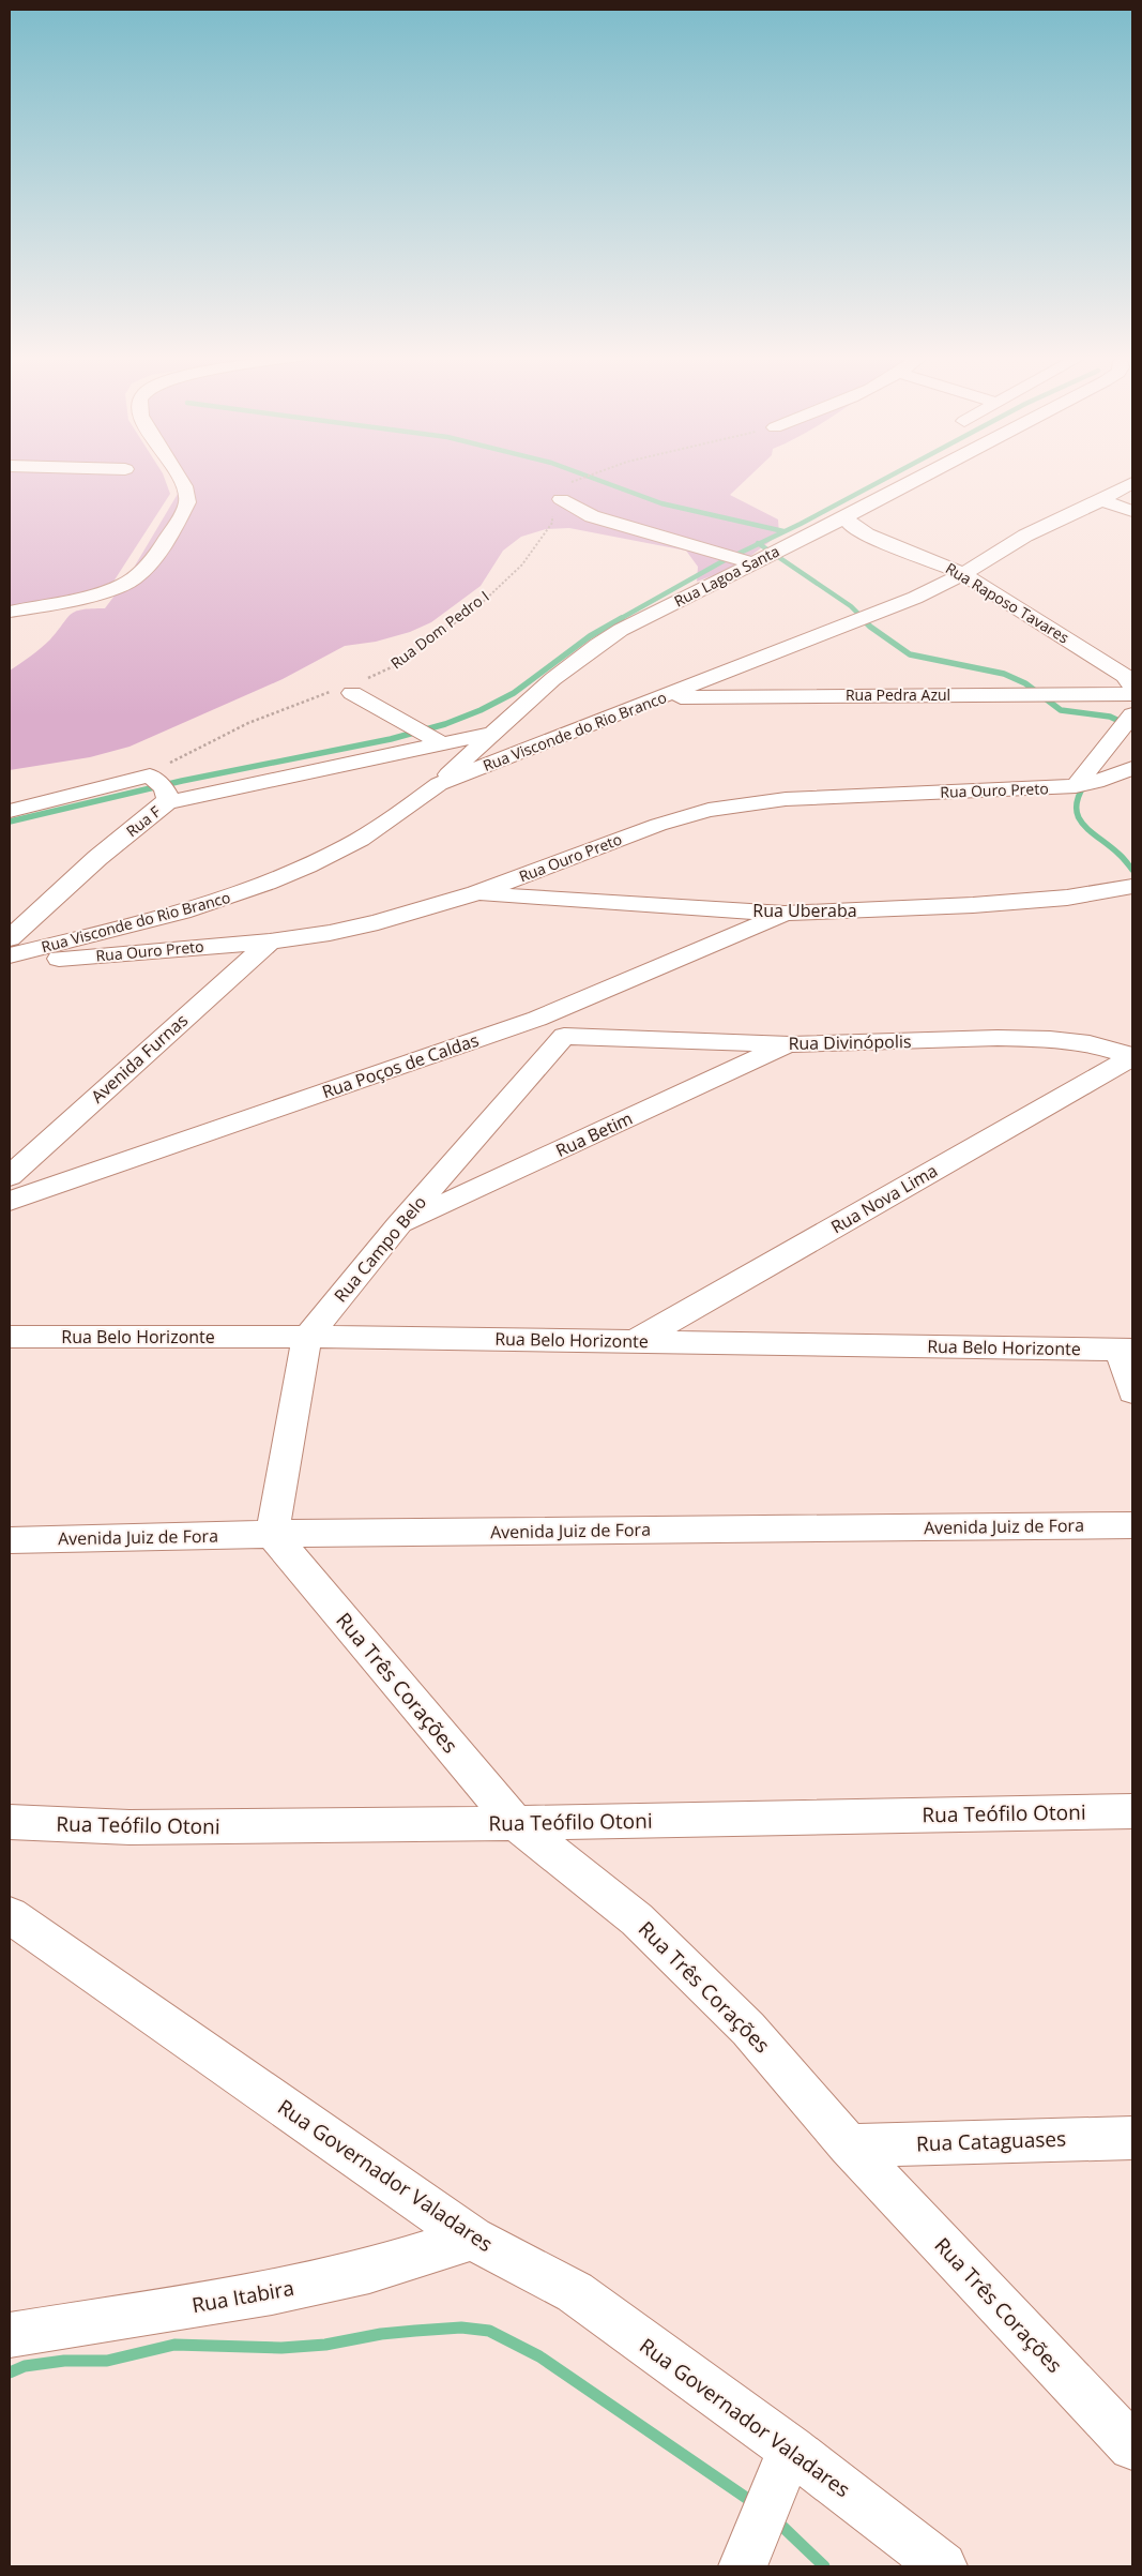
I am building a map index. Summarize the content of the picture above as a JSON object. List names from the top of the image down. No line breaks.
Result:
{"streets":{"street":["Rua Lagoa Santa","Rua Raposo Tavares","Rua Pedra Azul","Rua Visconde do Rio Branco","Rua Ouro Preto","Rua F","Rua Uberaba","Rua Divinópolis","Avenida Furnas","Rua Poços de Caldas","Rua Betim","Rua Nova Lima","Rua Campo Belo","Rua Belo Horizonte","Avenida Juiz de Fora","Rua Três Corações","Rua Teófilo Otoni","Rua Cataguases","Rua Governador Valadares","Rua Itabira"],"path":["Rua Dom Pedro I"]},"crossings":[["Rua Lagoa Santa","Rua Raposo Tavares"],["Rua Lagoa Santa","Rua Visconde do Rio Branco"],["Rua Raposo Tavares","Rua Visconde do Rio Branco"],["Rua Pedra Azul","Rua Visconde do Rio Branco"],["Rua Ouro Preto","Rua Uberaba"],["Rua Ouro Preto","Avenida Furnas"],["Rua Uberaba","Rua Poços de Caldas"],["Rua Divinópolis","Rua Betim"],["Rua Divinópolis","Rua Nova Lima"],["Rua Divinópolis","Rua Campo Belo"],["Rua Betim","Rua Campo Belo"],["Rua Nova Lima","Rua Belo Horizonte"],["Rua Campo Belo","Rua Belo Horizonte"],["Rua Campo Belo","Avenida Juiz de Fora"],["Rua Campo Belo","Rua Três Corações"],["Avenida Juiz de Fora","Rua Três Corações"],["Rua Três Corações","Rua Teófilo Otoni"],["Rua Três Corações","Rua Cataguases"],["Rua Governador Valadares","Rua Itabira"]]}
